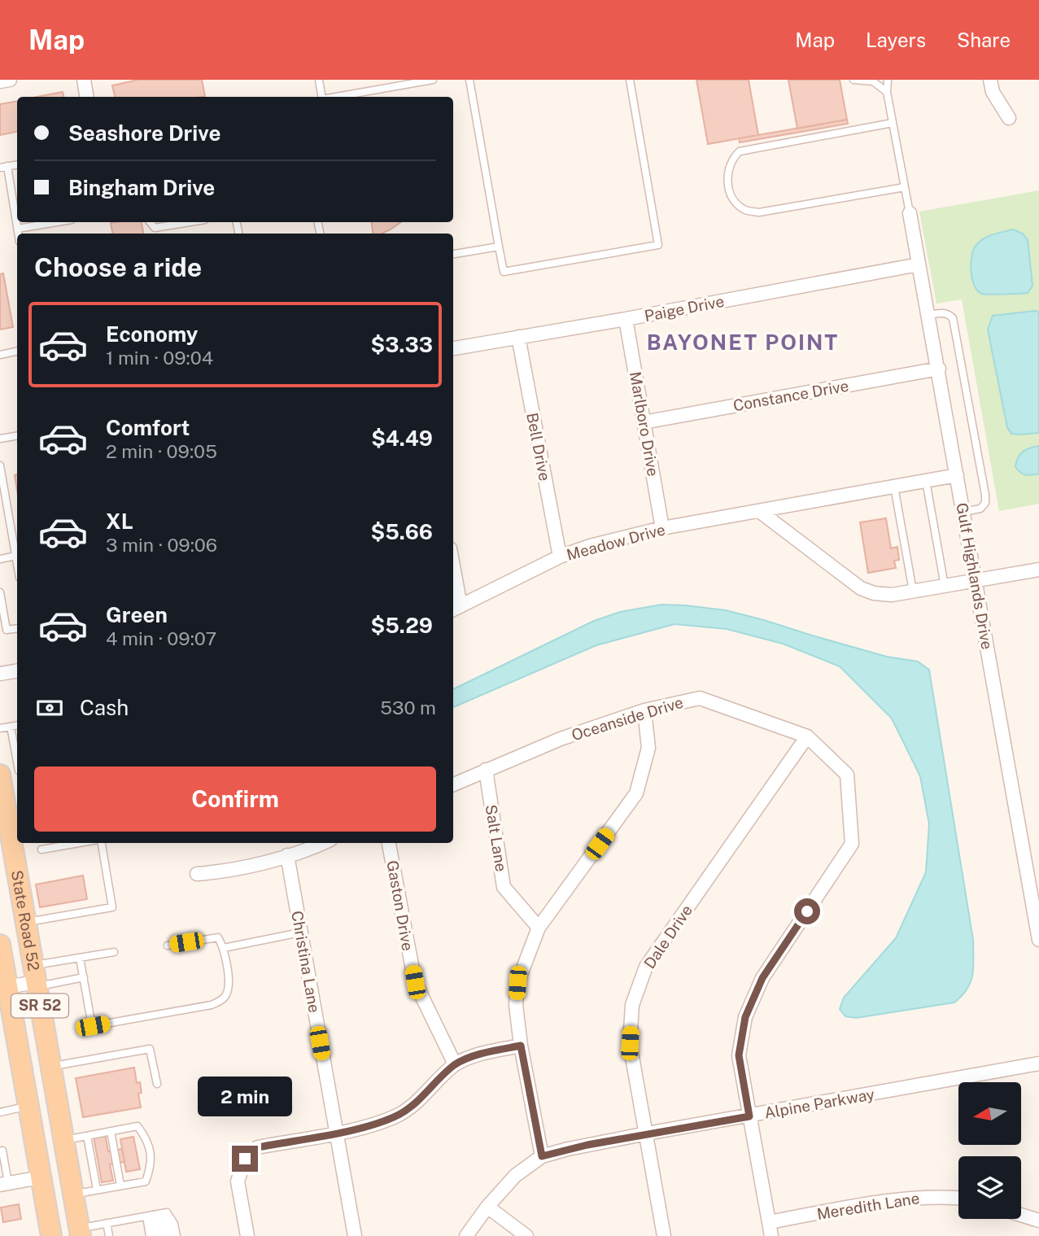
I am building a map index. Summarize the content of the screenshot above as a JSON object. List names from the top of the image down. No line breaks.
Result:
{"streets":{"main road":["State Road 52","SR 52"],"street":["Paige Drive","Constance Drive","Marlboro Drive","Bell Drive","Meadow Drive","Gulf Highlands Drive","Oceanside Drive","Salt Lane","Gaston Drive","Dale Drive","Christina Lane","Alpine Parkway","Meredith Lane"]},"crossings":[["Paige Drive","Marlboro Drive"],["Paige Drive","Bell Drive"],["Paige Drive","Gulf Highlands Drive"],["Constance Drive","Marlboro Drive"],["Constance Drive","Gulf Highlands Drive"],["Marlboro Drive","Meadow Drive"],["Bell Drive","Meadow Drive"],["Meadow Drive","Gulf Highlands Drive"],["Oceanside Drive","Salt Lane"],["Oceanside Drive","Dale Drive"],["Dale Drive","Alpine Parkway"]],"districts":["BAYONET POINT"],"north":"left","page":{"header":"Map","nav":["Map","Layers","Share"],"banner":["Seashore Drive","Bingham Drive"],"heading":"Choose a ride","list":[{"name":"Economy","note":"1 min · 09:04","value":"$3.33"},{"name":"Comfort","note":"2 min · 09:05","value":"$4.49"},{"name":"XL","note":"3 min · 09:06","value":"$5.66"},{"name":"Green","note":"4 min · 09:07","value":"$5.29"}],"pay":["Cash","530 m"],"buttons":"Confirm","bubble":"2 min"}}
